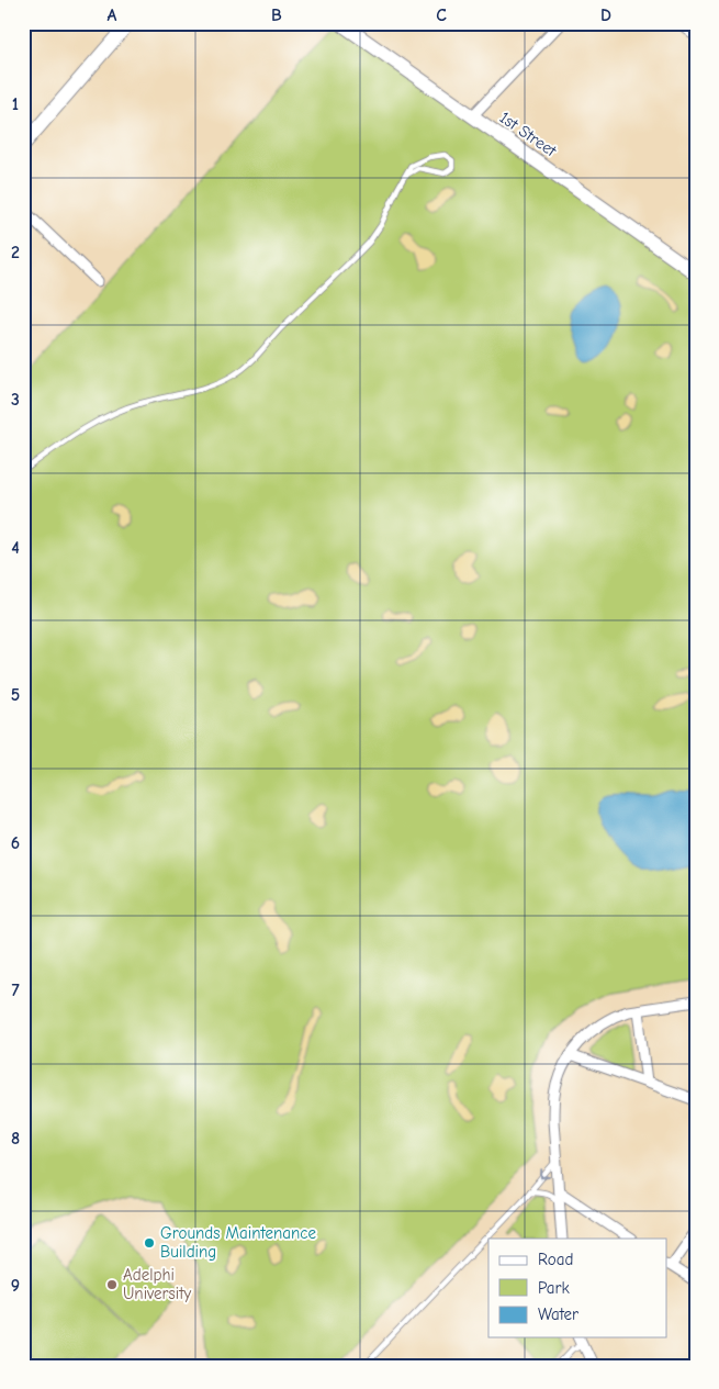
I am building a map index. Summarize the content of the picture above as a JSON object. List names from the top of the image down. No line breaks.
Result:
{"streets":{"street":["1st Street"]},"places":["Grounds Maintenance Building","Adelphi University"],"legend":["Road","Park","Water"],"grid":{"columns":["A","B","C","D"],"rows":["1","2","3","4","5","6","7","8","9"]}}
